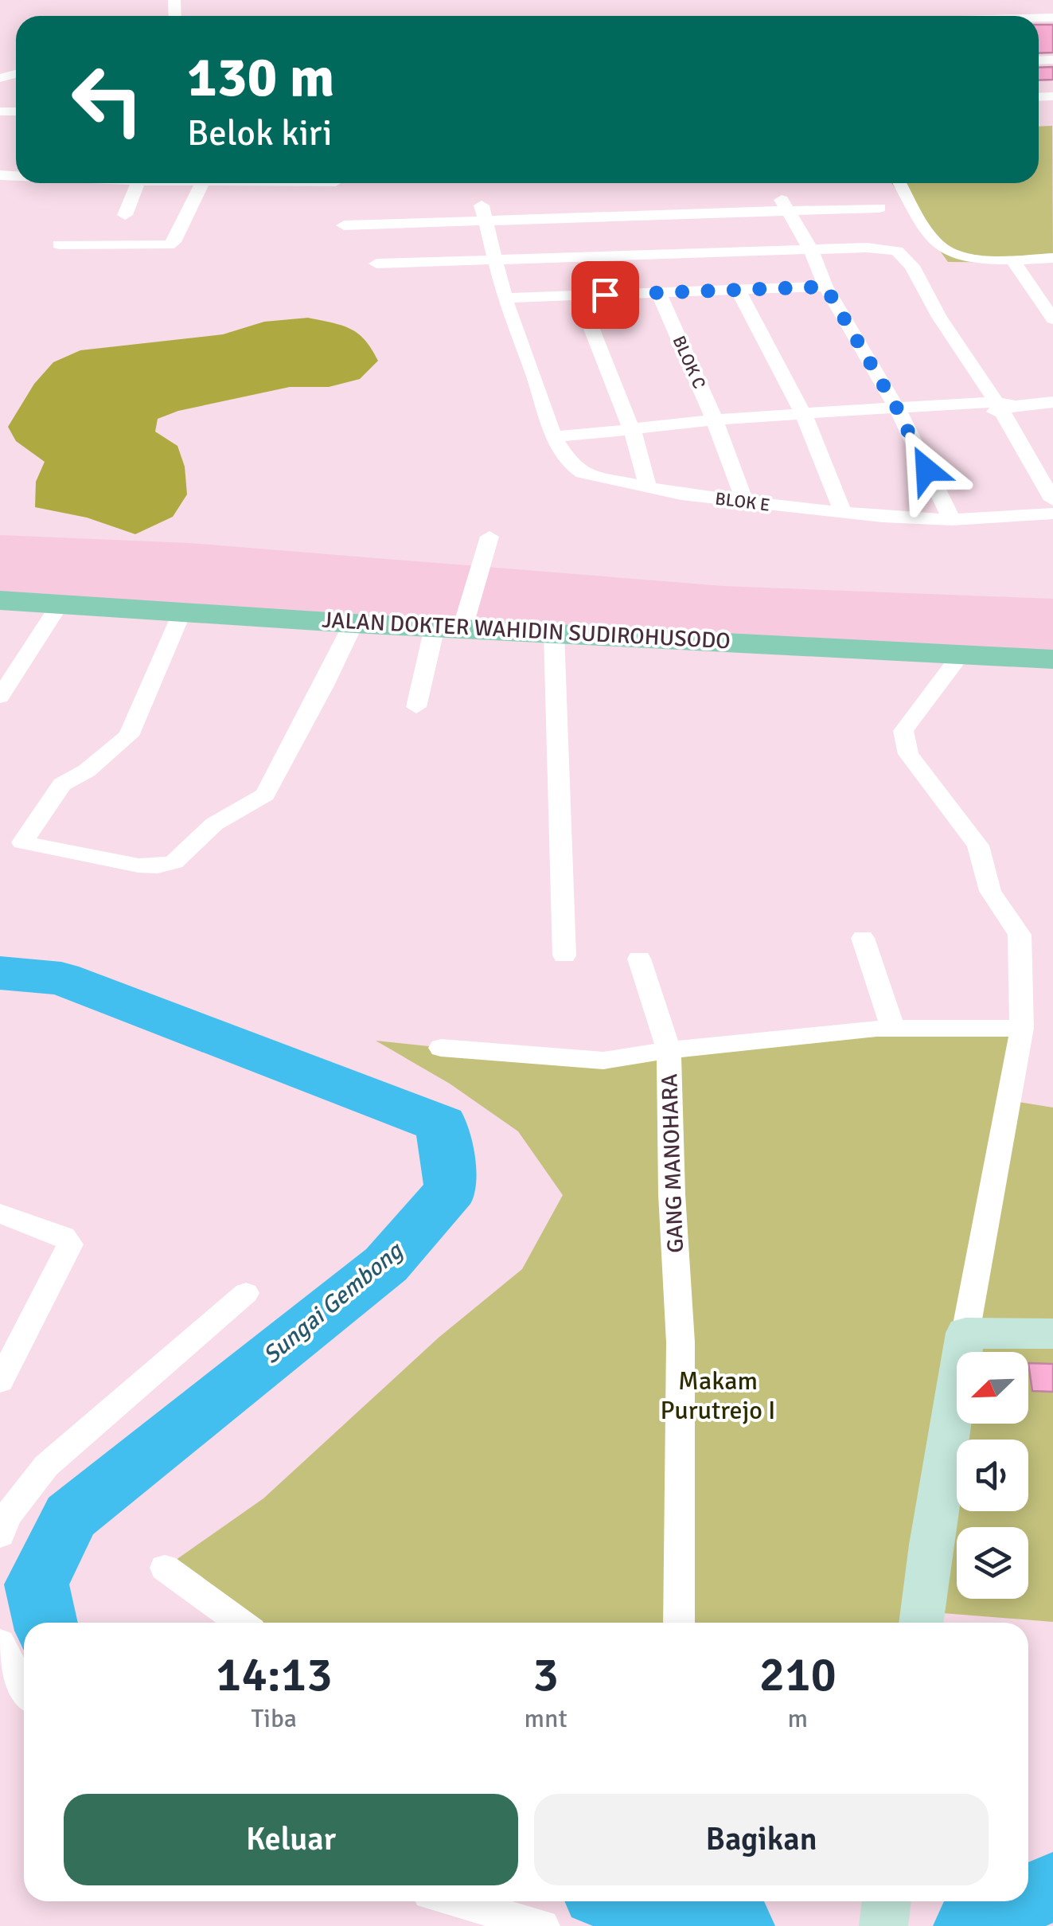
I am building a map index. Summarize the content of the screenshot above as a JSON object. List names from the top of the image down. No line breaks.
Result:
{"streets":{"main road":["JALAN DOKTER WAHIDIN SUDIROHUSODO"],"street":["BLOK C","BLOK E","GANG MANOHARA"]},"crossings":[["BLOK C","BLOK E"]],"water":["Sungai Gembong"],"parks":["Makam Purutrejo I"],"north":"bottom left","page":{"turn":["130 m","Belok kiri"],"eta":["14:13","Tiba","3","mnt","210","m"],"buttons":["Keluar","Bagikan"]}}
